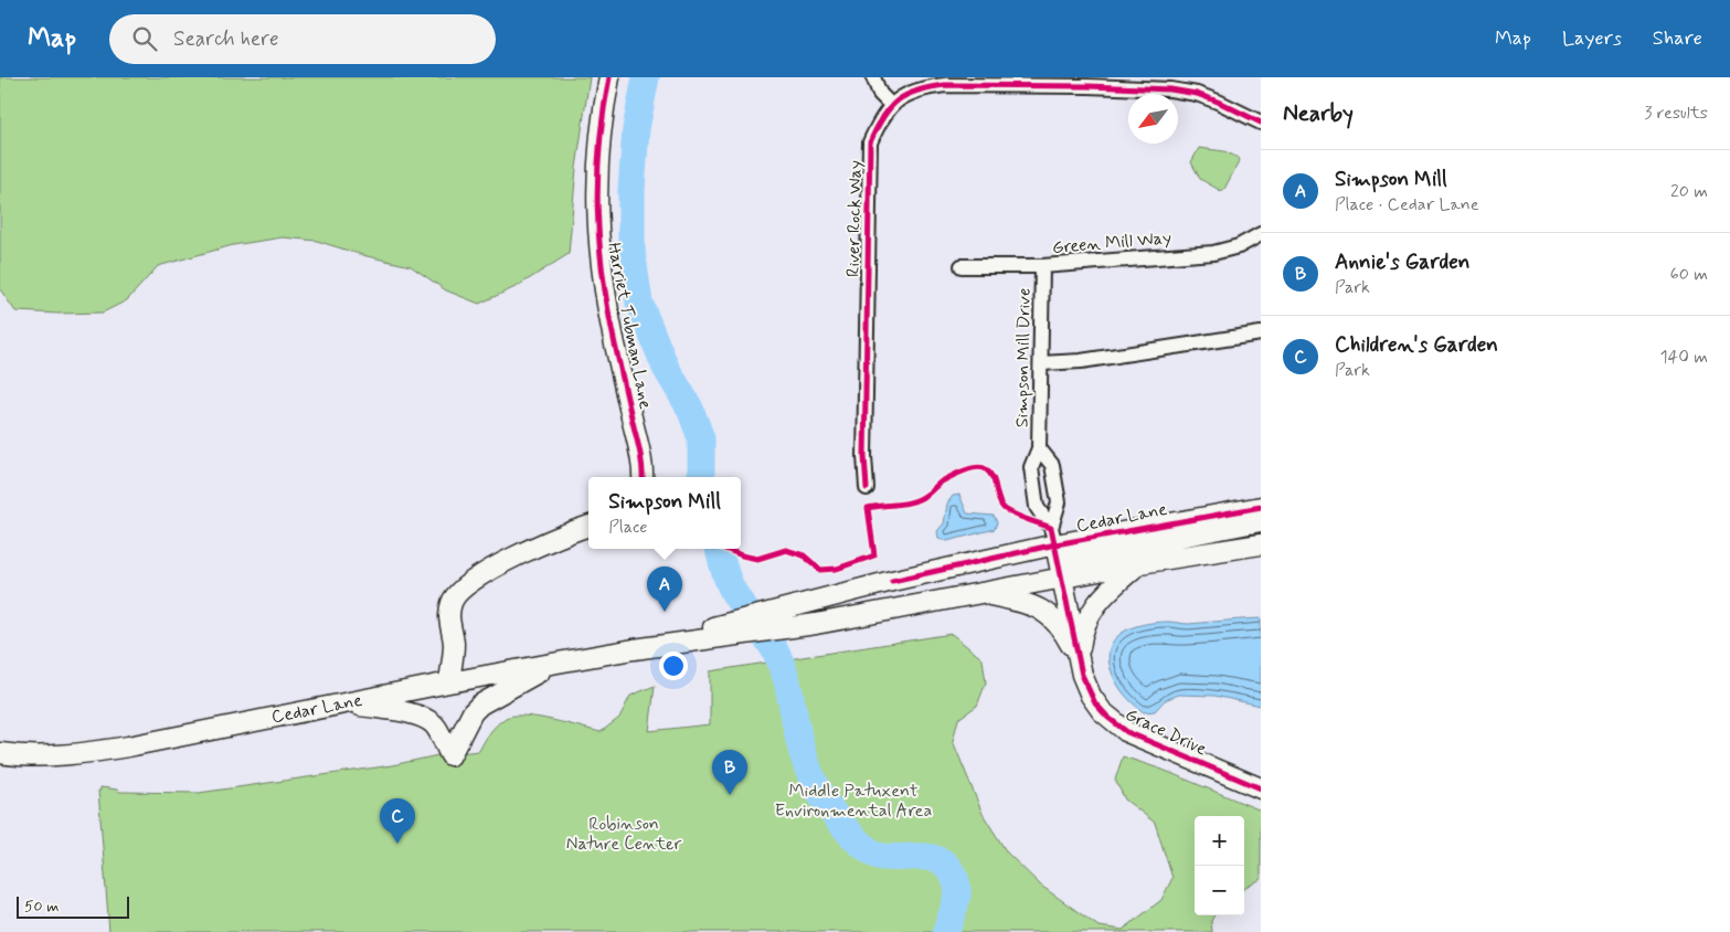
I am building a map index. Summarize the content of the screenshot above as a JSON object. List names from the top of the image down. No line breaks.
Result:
{"streets":{"main road":["Harriet Tubman Lane","Cedar Lane","Grace Drive"],"street":["River Rock Way","Green Mill Way","Simpson Mill Drive"]},"crossings":[["Green Mill Way","Simpson Mill Drive"],["Simpson Mill Drive","Cedar Lane"],["Simpson Mill Drive","Grace Drive"],["Cedar Lane","Grace Drive"]],"parks":["Middle Patuxent Environmental Area","Robinson Nature Center"],"scale_bar":"50 m","north":"bottom left","page":{"header":"Map","search":"Search here","nav":["Map","Layers","Share"],"heading":["Nearby","3 results"],"list":[{"mark":"A","name":"Simpson Mill","note":"Place · Cedar Lane","value":"20 m"},{"mark":"B","name":"Annie's Garden","note":"Park","value":"60 m"},{"mark":"C","name":"Children's Garden","note":"Park","value":"140 m"}],"popup":["Simpson Mill","Place"],"pins":["A","B","C"],"map_buttons":["+","−"],"scale":"50 m"}}
